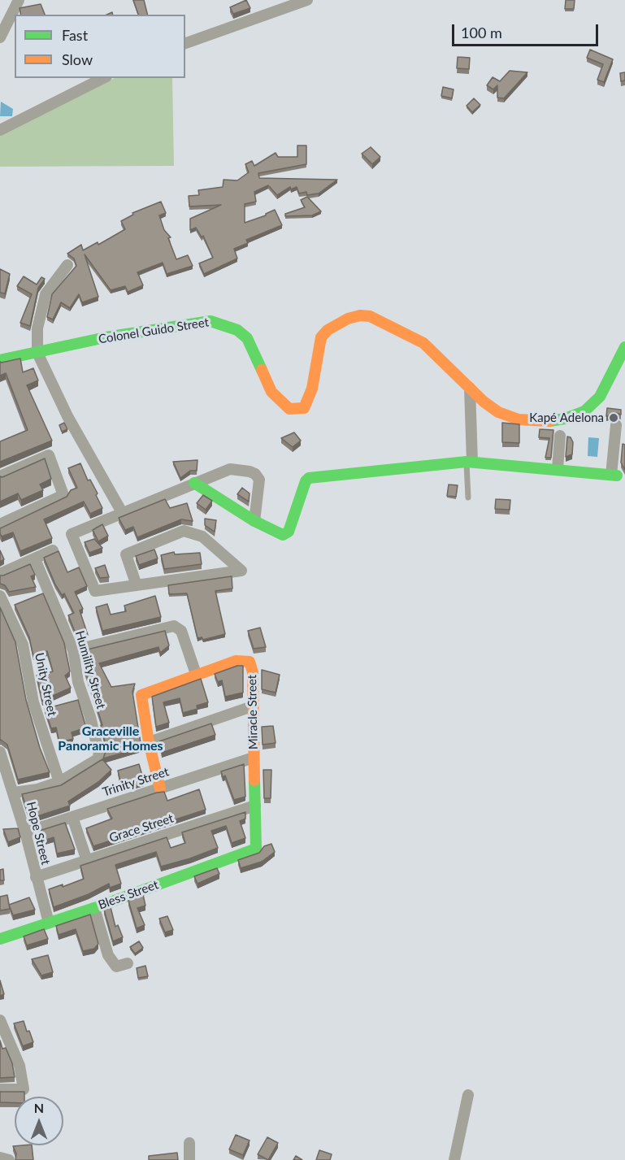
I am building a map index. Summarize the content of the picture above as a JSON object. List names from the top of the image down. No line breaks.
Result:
{"streets":{"street":["Colonel Guido Street","Humility Street","Unity Street","Miracle Street","Trinity Street","Grace Street","Hope Street","Bless Street"]},"crossings":[["Humility Street","Unity Street"],["Humility Street","Hope Street"],["Miracle Street","Trinity Street"],["Miracle Street","Grace Street"],["Miracle Street","Bless Street"],["Trinity Street","Hope Street"],["Grace Street","Hope Street"],["Hope Street","Bless Street"]],"districts":["Graceville Panoramic Homes"],"places":["Kapé Adelona"],"legend":["Fast","Slow"],"scale_bar":"100 m","north":"top"}
